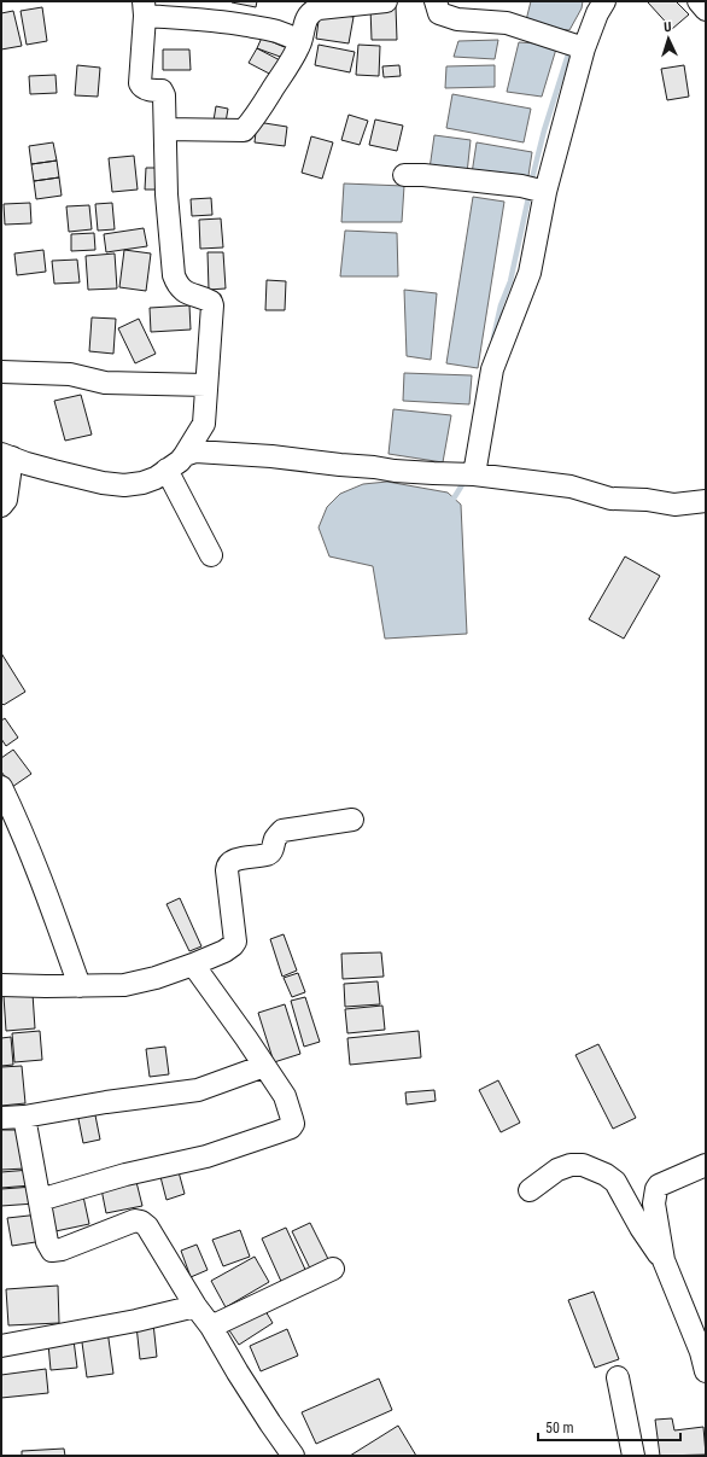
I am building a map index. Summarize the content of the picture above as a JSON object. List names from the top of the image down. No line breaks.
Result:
{"scale_bar":"50 m","north":"top"}
